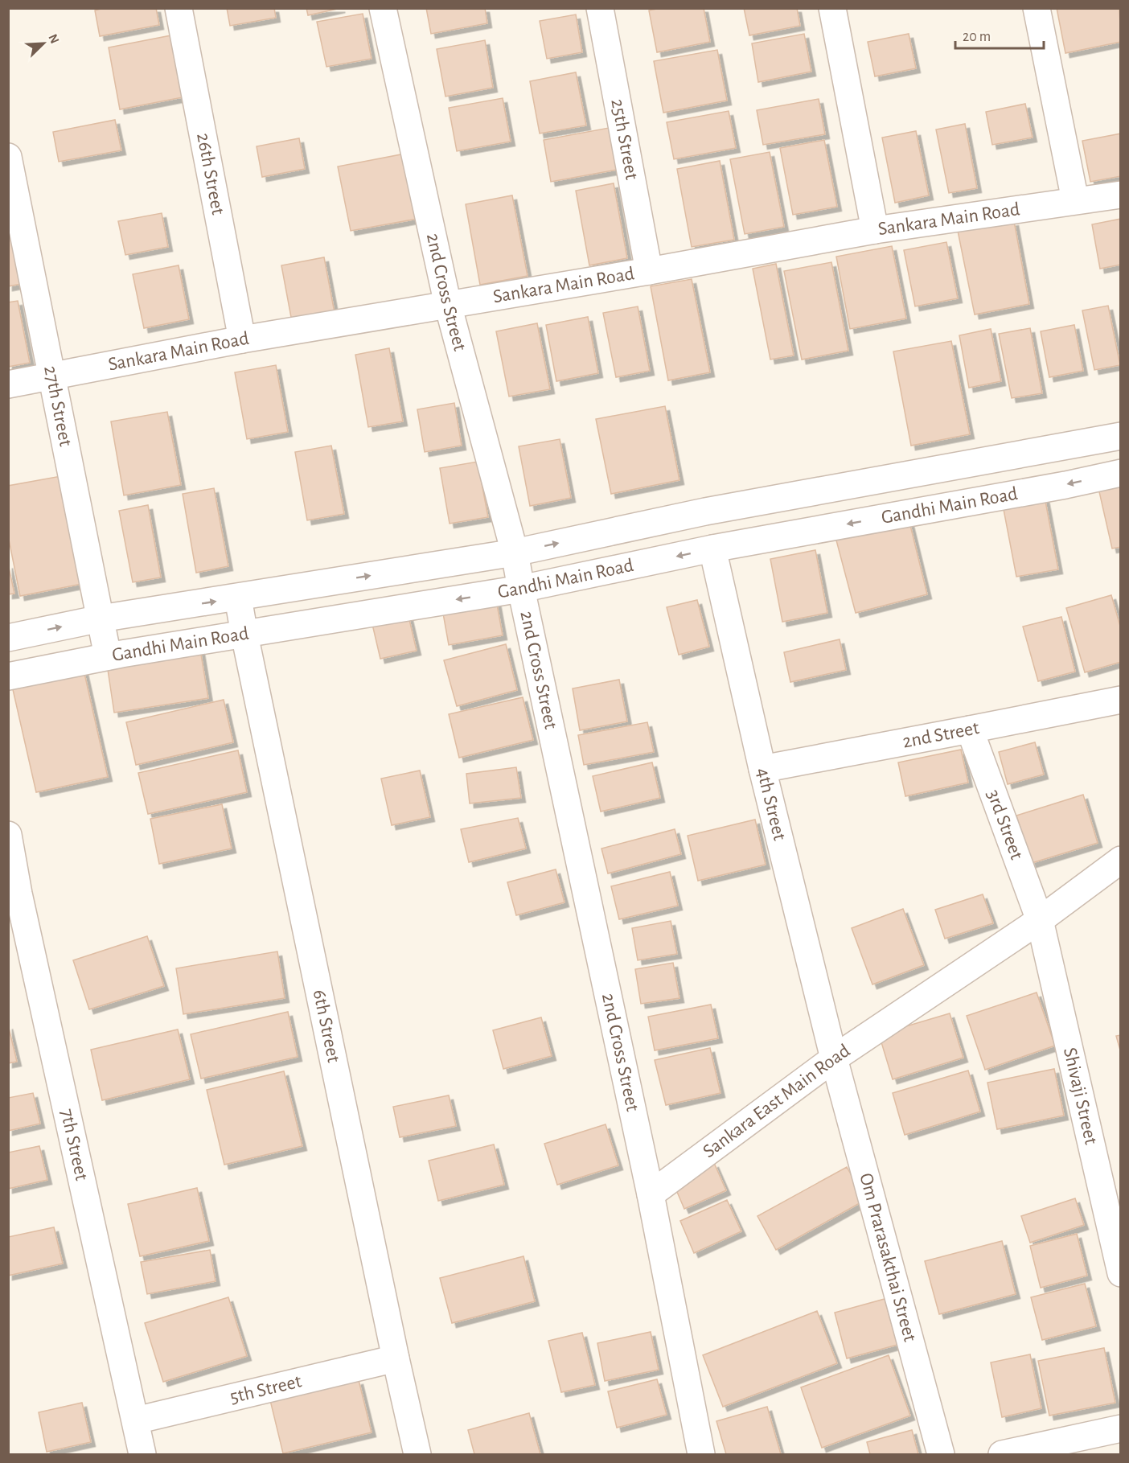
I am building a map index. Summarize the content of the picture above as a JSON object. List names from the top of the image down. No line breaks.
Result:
{"streets":{"street":["25th Street","26th Street","Sankara Main Road","2nd Cross Street","27th Street","Gandhi Main Road","2nd Street","4th Street","3rd Street","6th Street","Shivaji Street","Sankara East Main Road","7th Street","Om Prarasakthai Street","5th Street"]},"crossings":[["25th Street","Sankara Main Road"],["26th Street","Sankara Main Road"],["Sankara Main Road","2nd Cross Street"],["Sankara Main Road","27th Street"],["2nd Cross Street","Gandhi Main Road"],["2nd Cross Street","Sankara East Main Road"],["27th Street","Gandhi Main Road"],["Gandhi Main Road","4th Street"],["Gandhi Main Road","6th Street"],["2nd Street","4th Street"],["2nd Street","3rd Street"],["4th Street","Sankara East Main Road"],["4th Street","Om Prarasakthai Street"],["3rd Street","Shivaji Street"],["3rd Street","Sankara East Main Road"],["6th Street","5th Street"],["Shivaji Street","Sankara East Main Road"],["Sankara East Main Road","Om Prarasakthai Street"],["7th Street","5th Street"]],"scale_bar":"20 m","north":"top right"}
